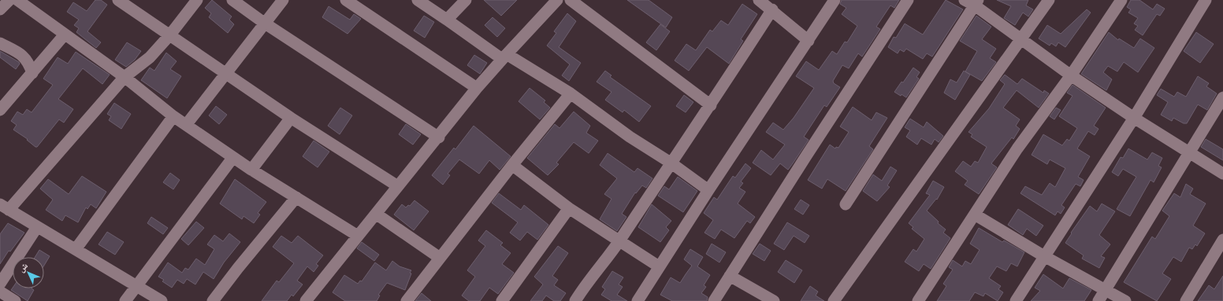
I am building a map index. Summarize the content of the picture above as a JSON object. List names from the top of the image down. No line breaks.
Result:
{"north":"top left"}
